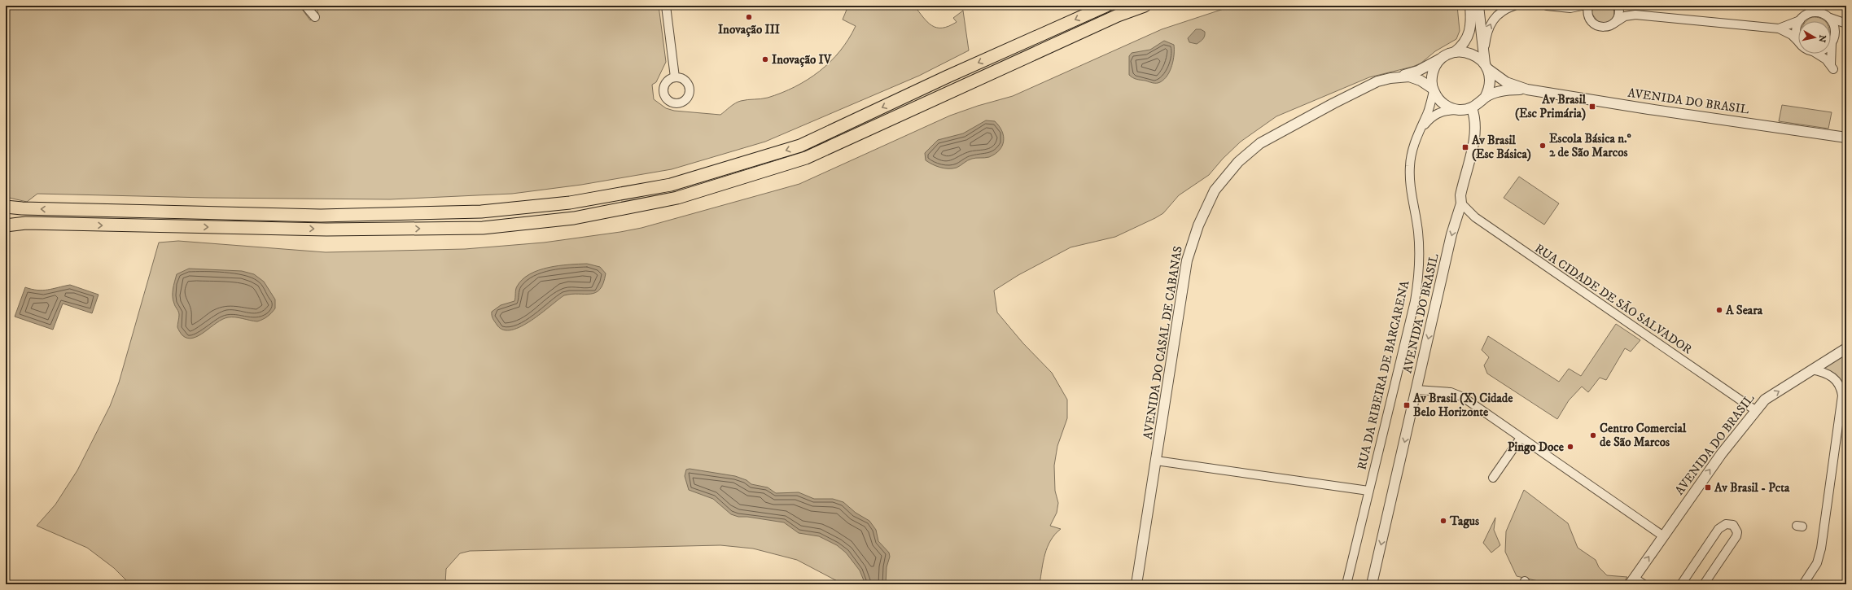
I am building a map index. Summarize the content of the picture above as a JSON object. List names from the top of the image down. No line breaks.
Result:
{"streets":{"street":["AVENIDA DO BRASIL","RUA CIDADE DE SÃO SALVADOR","AVENIDA DO CASAL DE CABANAS","RUA DA RIBEIRA DE BARCARENA"]},"crossings":[["AVENIDA DO BRASIL","RUA CIDADE DE SÃO SALVADOR"],["AVENIDA DO BRASIL","AVENIDA DO CASAL DE CABANAS"],["AVENIDA DO BRASIL","RUA DA RIBEIRA DE BARCARENA"],["AVENIDA DO CASAL DE CABANAS","RUA DA RIBEIRA DE BARCARENA"]],"places":{"other":["Inovação III","Inovação IV","Escola Básica n.º 2 de São Marcos","A Seara","Centro Comercial de São Marcos","Pingo Doce","Tagus"],"transit":["Av Brasil (Esc Primária)","Av Brasil (Esc Básica)","Av Brasil (X) Cidade Belo Horizonte","Av Brasil - Pcta"]},"north":"right"}
